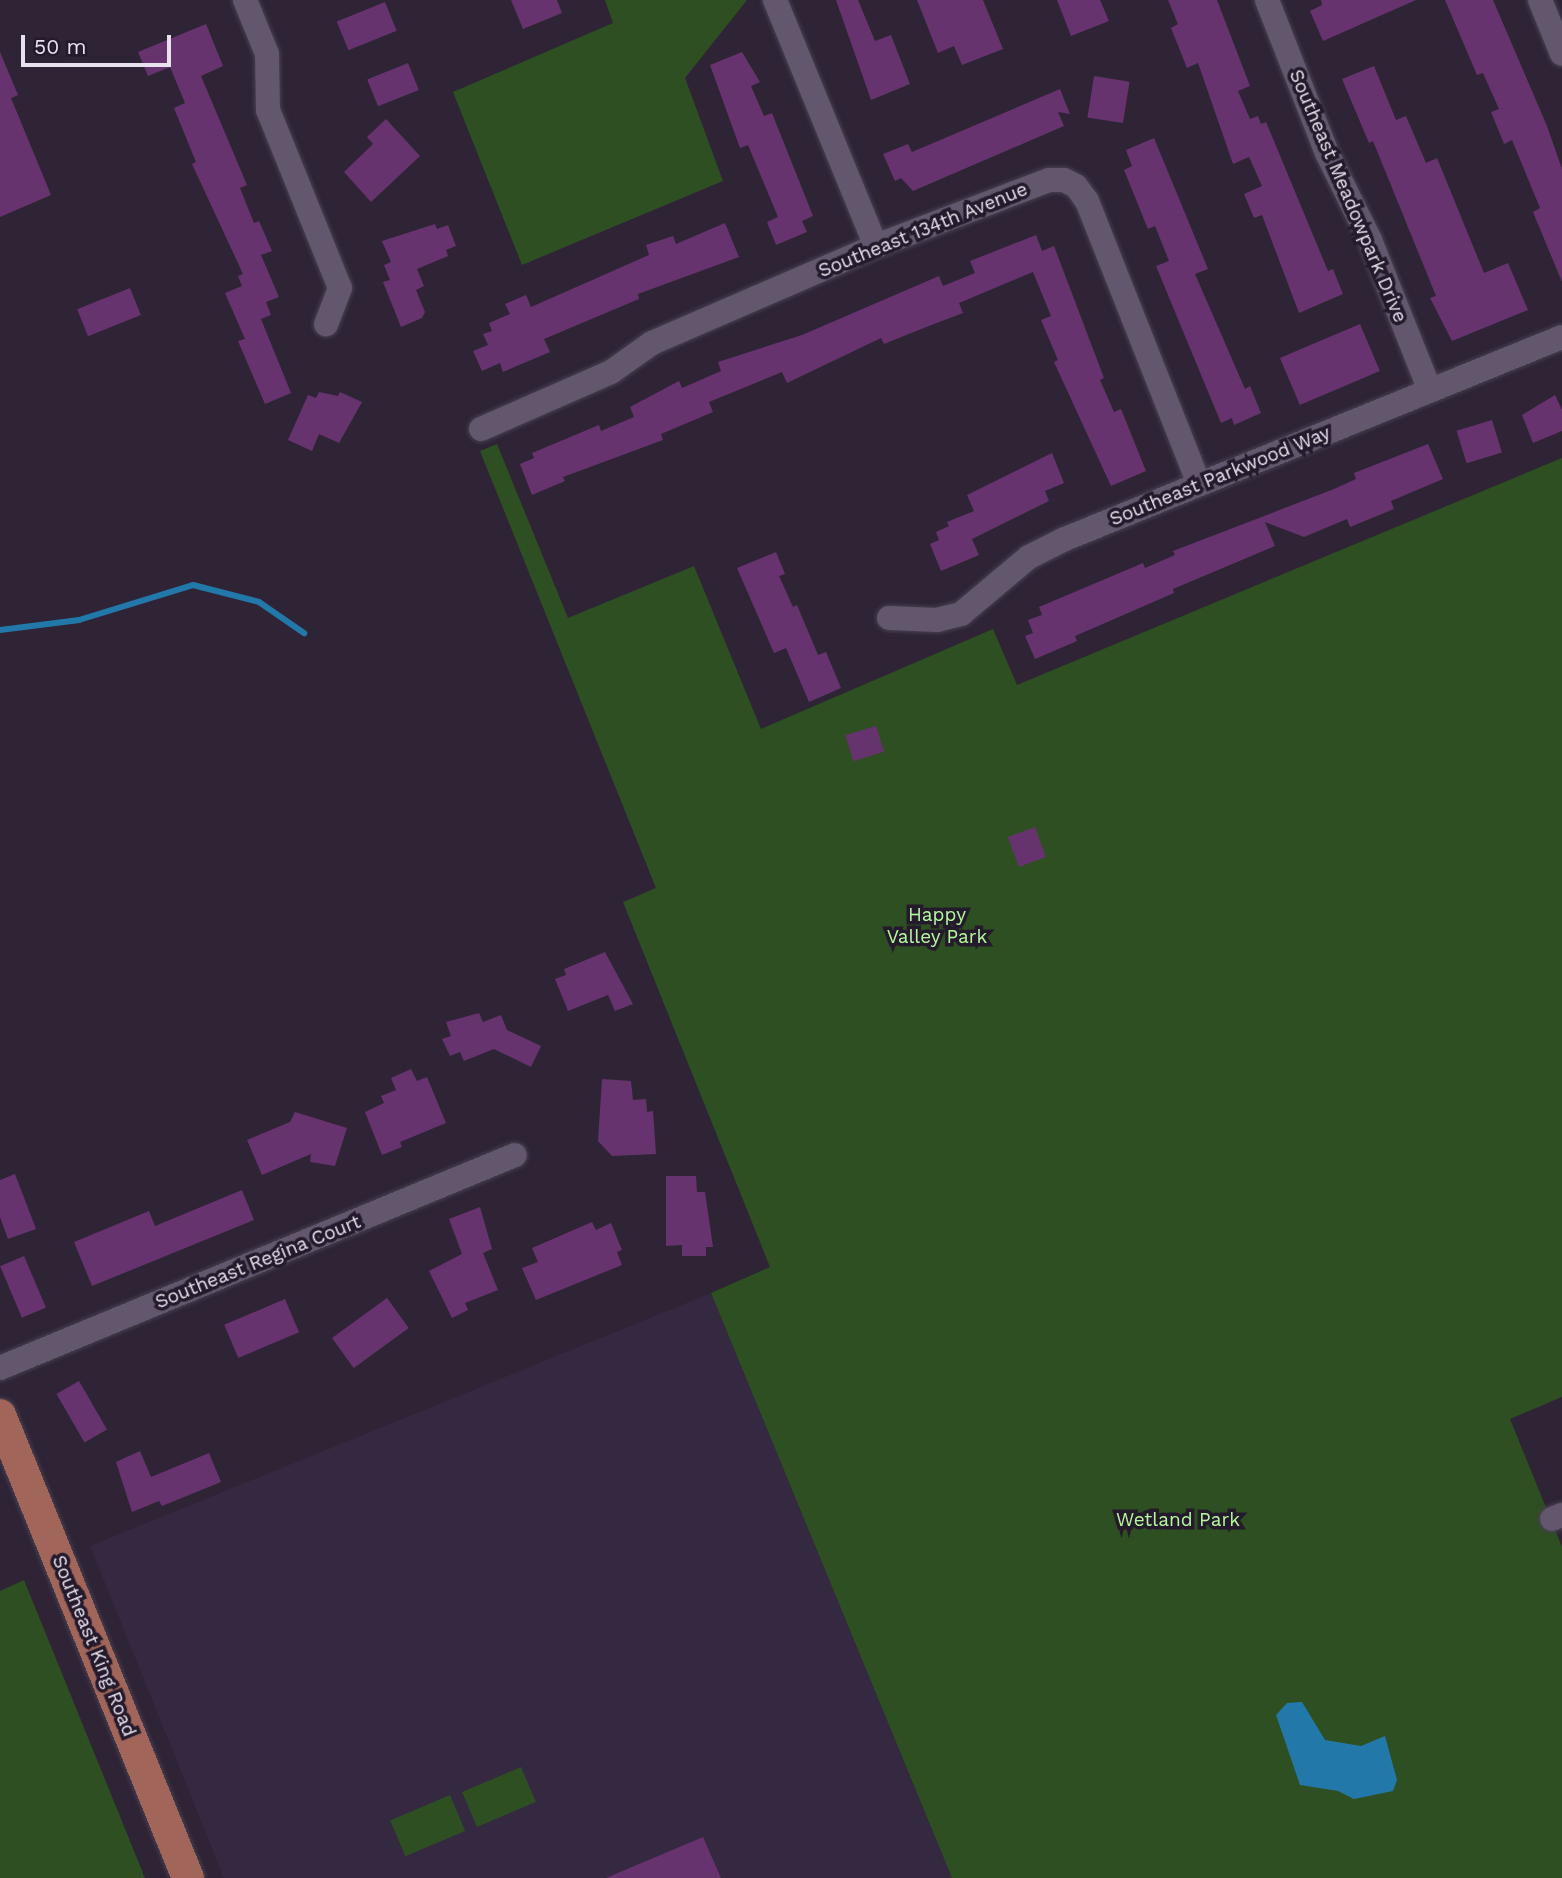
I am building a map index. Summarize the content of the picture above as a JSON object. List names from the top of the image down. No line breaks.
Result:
{"streets":{"main road":["Southeast King Road"],"street":["Southeast Meadowpark Drive","Southeast 134th Avenue","Southeast Parkwood Way","Southeast Regina Court"]},"crossings":[["Southeast Meadowpark Drive","Southeast Parkwood Way"],["Southeast 134th Avenue","Southeast Parkwood Way"]],"parks":["Happy Valley Park","Wetland Park"],"scale_bar":"50 m"}
